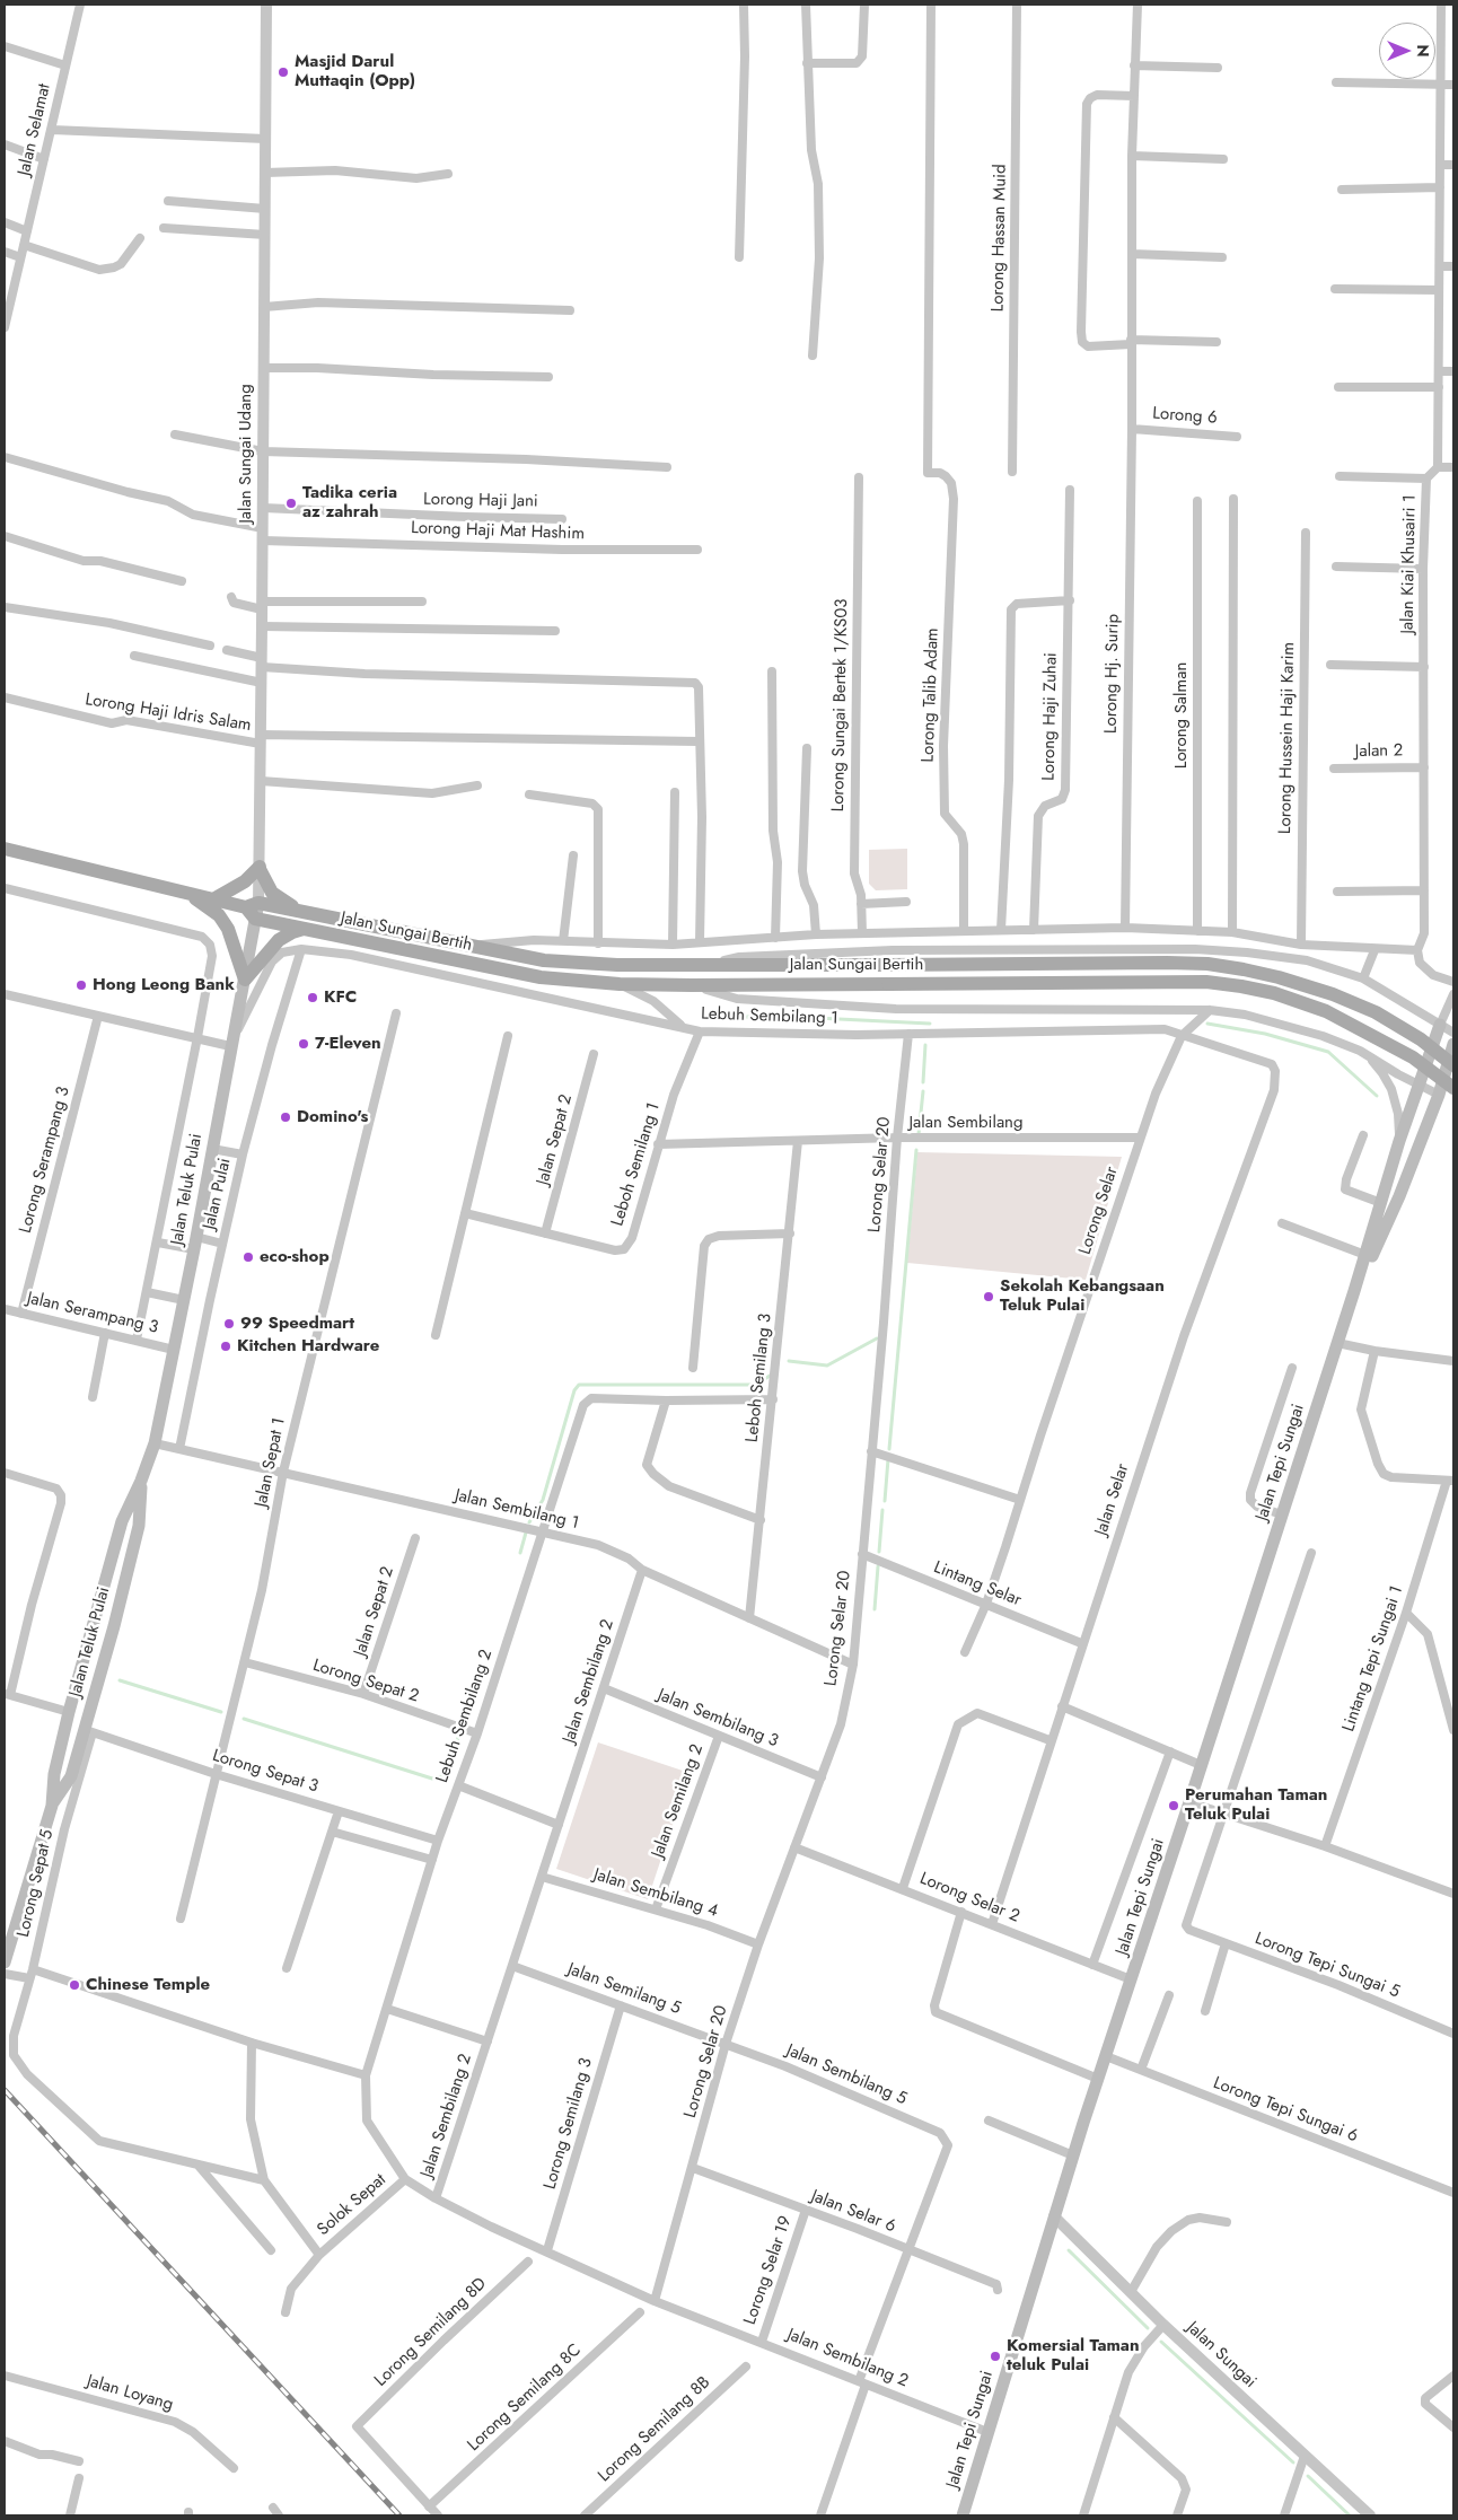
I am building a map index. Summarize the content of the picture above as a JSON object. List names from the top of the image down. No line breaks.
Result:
{"streets":{"main road":["Jalan Sungai Bertih","Jalan Teluk Pulai","Jalan Tepi Sungai"],"street":["Jalan Selamat","Lorong Hassan Muid","Lorong 6","Jalan Sungai Udang","Lorong Haji Jani","Lorong Haji Mat Hashim","Jalan Kiai Khusairi 1","Lorong Hj. Surip","Lorong Talib Adam","Lorong Sungai Bertek 1/KS03","Lorong Haji Idris Salam","Lorong Salman","Lorong Haji Zuhai","Lorong Hussein Haji Karim","Jalan 2","Lebuh Sembilang 1","Jalan Sembilang","Jalan Sepat 2","Lorong Serampang 3","Leboh Semilang 1","Lorong Selar 20","Jalan Pulai","Lorong Selar","Jalan Serampang 3","Leboh Semilang 3","Jalan Sepat 1","Jalan Selar","Jalan Sembilang 1","Lintang Selar","Lintang Tepi Sungai 1","Lorong Sepat 2","Jalan Sembilang 2","Lebuh Sembilang 2","Jalan Sembilang 3","Lorong Sepat 3","Jalan Semilang 2","Lorong Sepat 5","Jalan Sembilang 4","Lorong Selar 2","Lorong Tepi Sungai 5","Jalan Semilang 5","Jalan Sembilang 5","Lorong Tepi Sungai 6","Lorong Semilang 3","Solok Sepat","Jalan Selar 6","Lorong Selar 19","Lorong Semilang 8D","Jalan Sungai","Jalan Loyang","Lorong Semilang 8C","Lorong Semilang 8B"]},"crossings":[["Lorong 6","Lorong Hj. Surip"],["Jalan Sungai Udang","Lorong Haji Jani"],["Jalan Sungai Udang","Lorong Haji Mat Hashim"],["Jalan Sungai Udang","Lorong Haji Idris Salam"],["Jalan Sungai Udang","Jalan Sungai Bertih"],["Jalan Kiai Khusairi 1","Jalan 2"],["Jalan Sungai Bertih","Jalan Teluk Pulai"],["Lebuh Sembilang 1","Leboh Semilang 1"],["Lebuh Sembilang 1","Lorong Selar 20"],["Lebuh Sembilang 1","Jalan Teluk Pulai"],["Lebuh Sembilang 1","Jalan Pulai"],["Lebuh Sembilang 1","Lorong Selar"],["Lebuh Sembilang 1","Jalan Selar"],["Jalan Sembilang","Leboh Semilang 1"],["Jalan Sembilang","Lorong Selar 20"],["Jalan Sembilang","Lorong Selar"],["Jalan Sembilang","Leboh Semilang 3"],["Jalan Sepat 2","Leboh Semilang 1"],["Jalan Sepat 2","Lorong Sepat 2"],["Lorong Serampang 3","Jalan Serampang 3"],["Lorong Selar 20","Jalan Sembilang 1"],["Lorong Selar 20","Lintang Selar"],["Lorong Selar 20","Jalan Sembilang 2"],["Lorong Selar 20","Jalan Sembilang 3"],["Lorong Selar 20","Jalan Sembilang 4"],["Lorong Selar 20","Lorong Selar 2"],["Lorong Selar 20","Jalan Semilang 5"],["Lorong Selar 20","Jalan Sembilang 5"],["Lorong Selar 20","Jalan Selar 6"],["Jalan Teluk Pulai","Jalan Serampang 3"],["Jalan Teluk Pulai","Jalan Sembilang 1"],["Jalan Teluk Pulai","Lorong Sepat 3"],["Jalan Teluk Pulai","Lorong Sepat 5"],["Jalan Pulai","Jalan Sembilang 1"],["Lorong Selar","Lintang Selar"],["Leboh Semilang 3","Jalan Sembilang 1"],["Leboh Semilang 3","Lebuh Sembilang 2"],["Jalan Sepat 1","Jalan Sembilang 1"],["Jalan Sepat 1","Lorong Sepat 2"],["Jalan Sepat 1","Lorong Sepat 3"],["Jalan Tepi Sungai","Jalan Sembilang 2"],["Jalan Tepi Sungai","Lorong Selar 2"],["Jalan Tepi Sungai","Lorong Tepi Sungai 6"],["Jalan Tepi Sungai","Jalan Sungai"],["Jalan Selar","Lintang Selar"],["Jalan Selar","Lorong Selar 2"],["Jalan Sembilang 1","Jalan Sembilang 2"],["Jalan Sembilang 1","Lebuh Sembilang 2"],["Lorong Sepat 2","Lebuh Sembilang 2"],["Jalan Sembilang 2","Lebuh Sembilang 2"],["Jalan Sembilang 2","Jalan Sembilang 3"],["Jalan Sembilang 2","Jalan Sembilang 4"],["Jalan Sembilang 2","Jalan Semilang 5"],["Jalan Sembilang 2","Lorong Semilang 3"],["Jalan Sembilang 2","Lorong Selar 19"],["Lebuh Sembilang 2","Lorong Sepat 3"],["Lebuh Sembilang 2","Solok Sepat"],["Jalan Sembilang 3","Jalan Semilang 2"],["Lorong Sepat 3","Lorong Sepat 5"],["Jalan Semilang 2","Jalan Sembilang 4"],["Jalan Semilang 5","Jalan Sembilang 5"],["Jalan Semilang 5","Lorong Semilang 3"],["Jalan Sembilang 5","Jalan Selar 6"],["Jalan Selar 6","Lorong Selar 19"],["Lorong Semilang 8D","Lorong Semilang 8C"]],"places":["Masjid Darul Muttaqin (Opp)","Tadika ceria az zahrah","Hong Leong Bank","KFC","7-Eleven","Domino's","eco-shop","Sekolah Kebangsaan Teluk Pulai","99 Speedmart","Kitchen Hardware","Perumahan Taman Teluk Pulai","Chinese Temple","Komersial Taman teluk Pulai"],"north":"right"}
